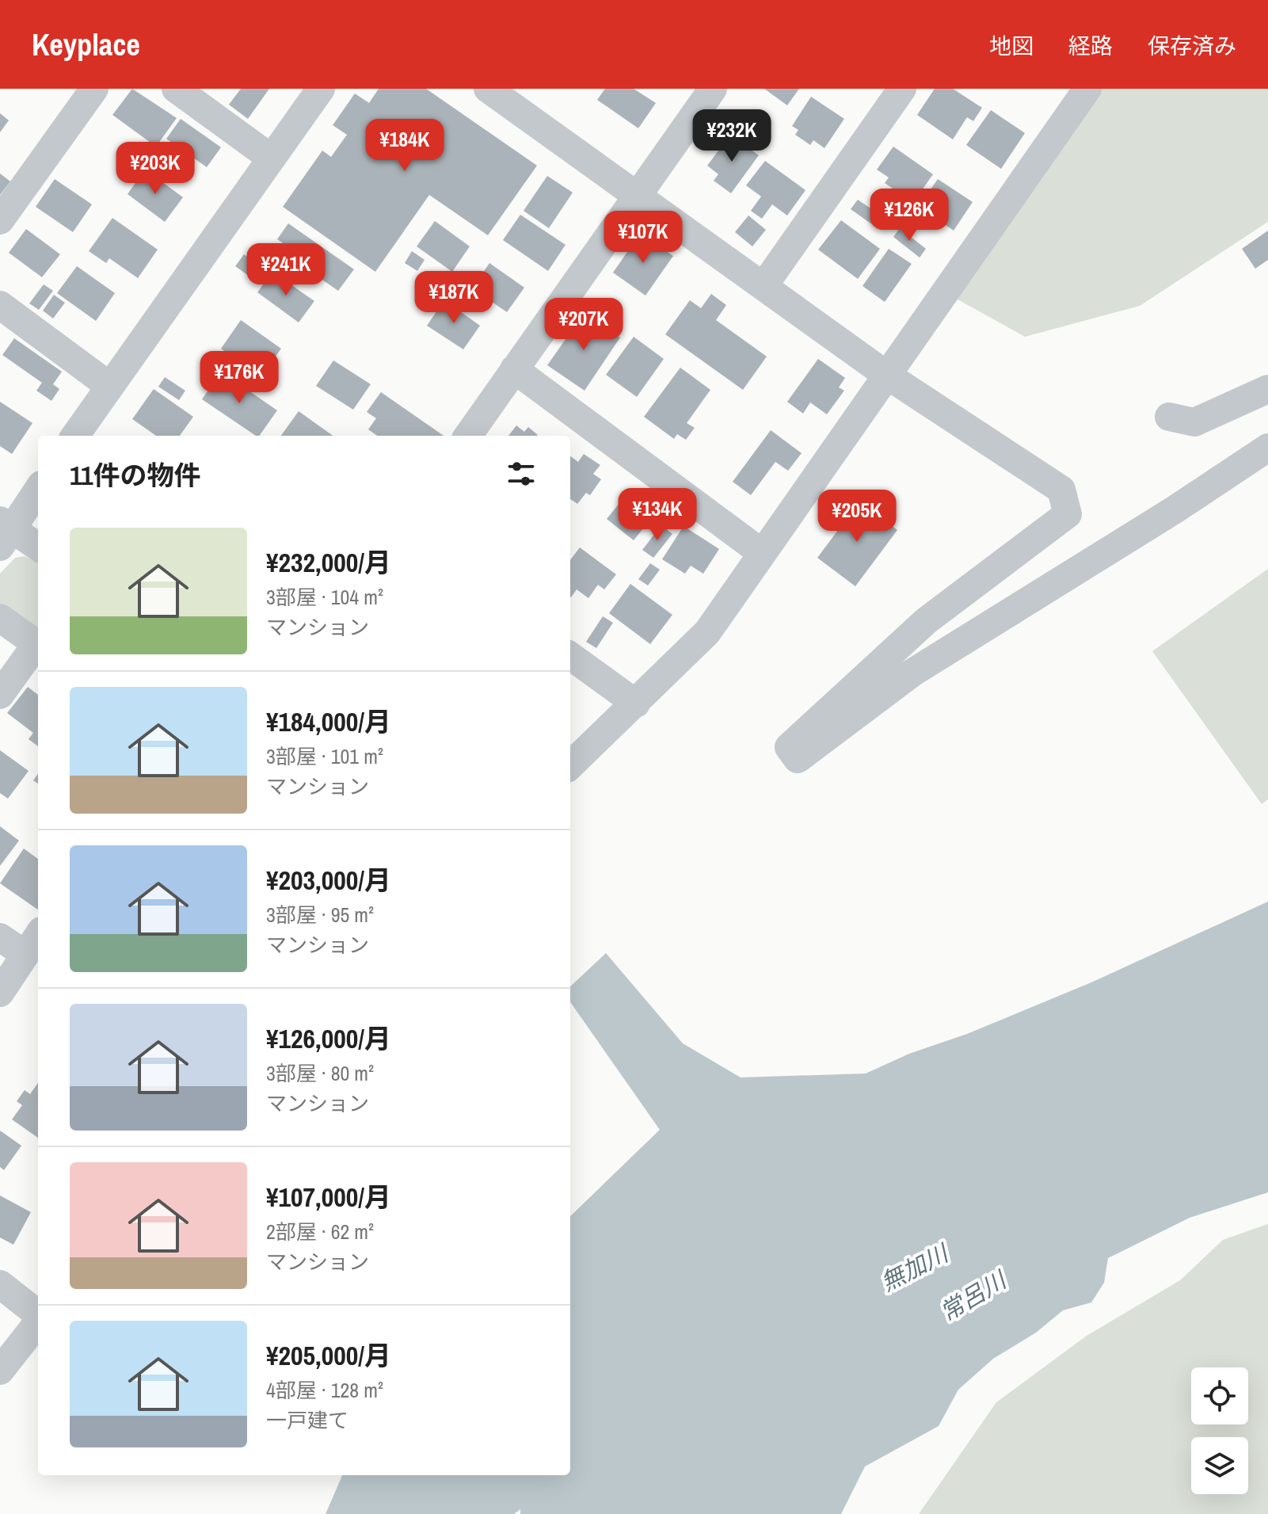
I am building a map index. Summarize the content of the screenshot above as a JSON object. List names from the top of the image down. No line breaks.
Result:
{"water":["無加川","常呂川"],"page":{"header":"Keyplace","nav":["地図","経路","保存済み"],"price":["¥232K","¥184K","¥203K","¥126K","¥107K","¥241K","¥187K","¥207K","¥176K","¥134K","¥205K"],"heading":"11件の物件","list":[{"name":"¥232,000/月","note":"3部屋 · 104 m² · マンション"},{"name":"¥184,000/月","note":"3部屋 · 101 m² · マンション"},{"name":"¥203,000/月","note":"3部屋 · 95 m² · マンション"},{"name":"¥126,000/月","note":"3部屋 · 80 m² · マンション"},{"name":"¥107,000/月","note":"2部屋 · 62 m² · マンション"},{"name":"¥205,000/月","note":"4部屋 · 128 m² · 一戸建て"}]}}
